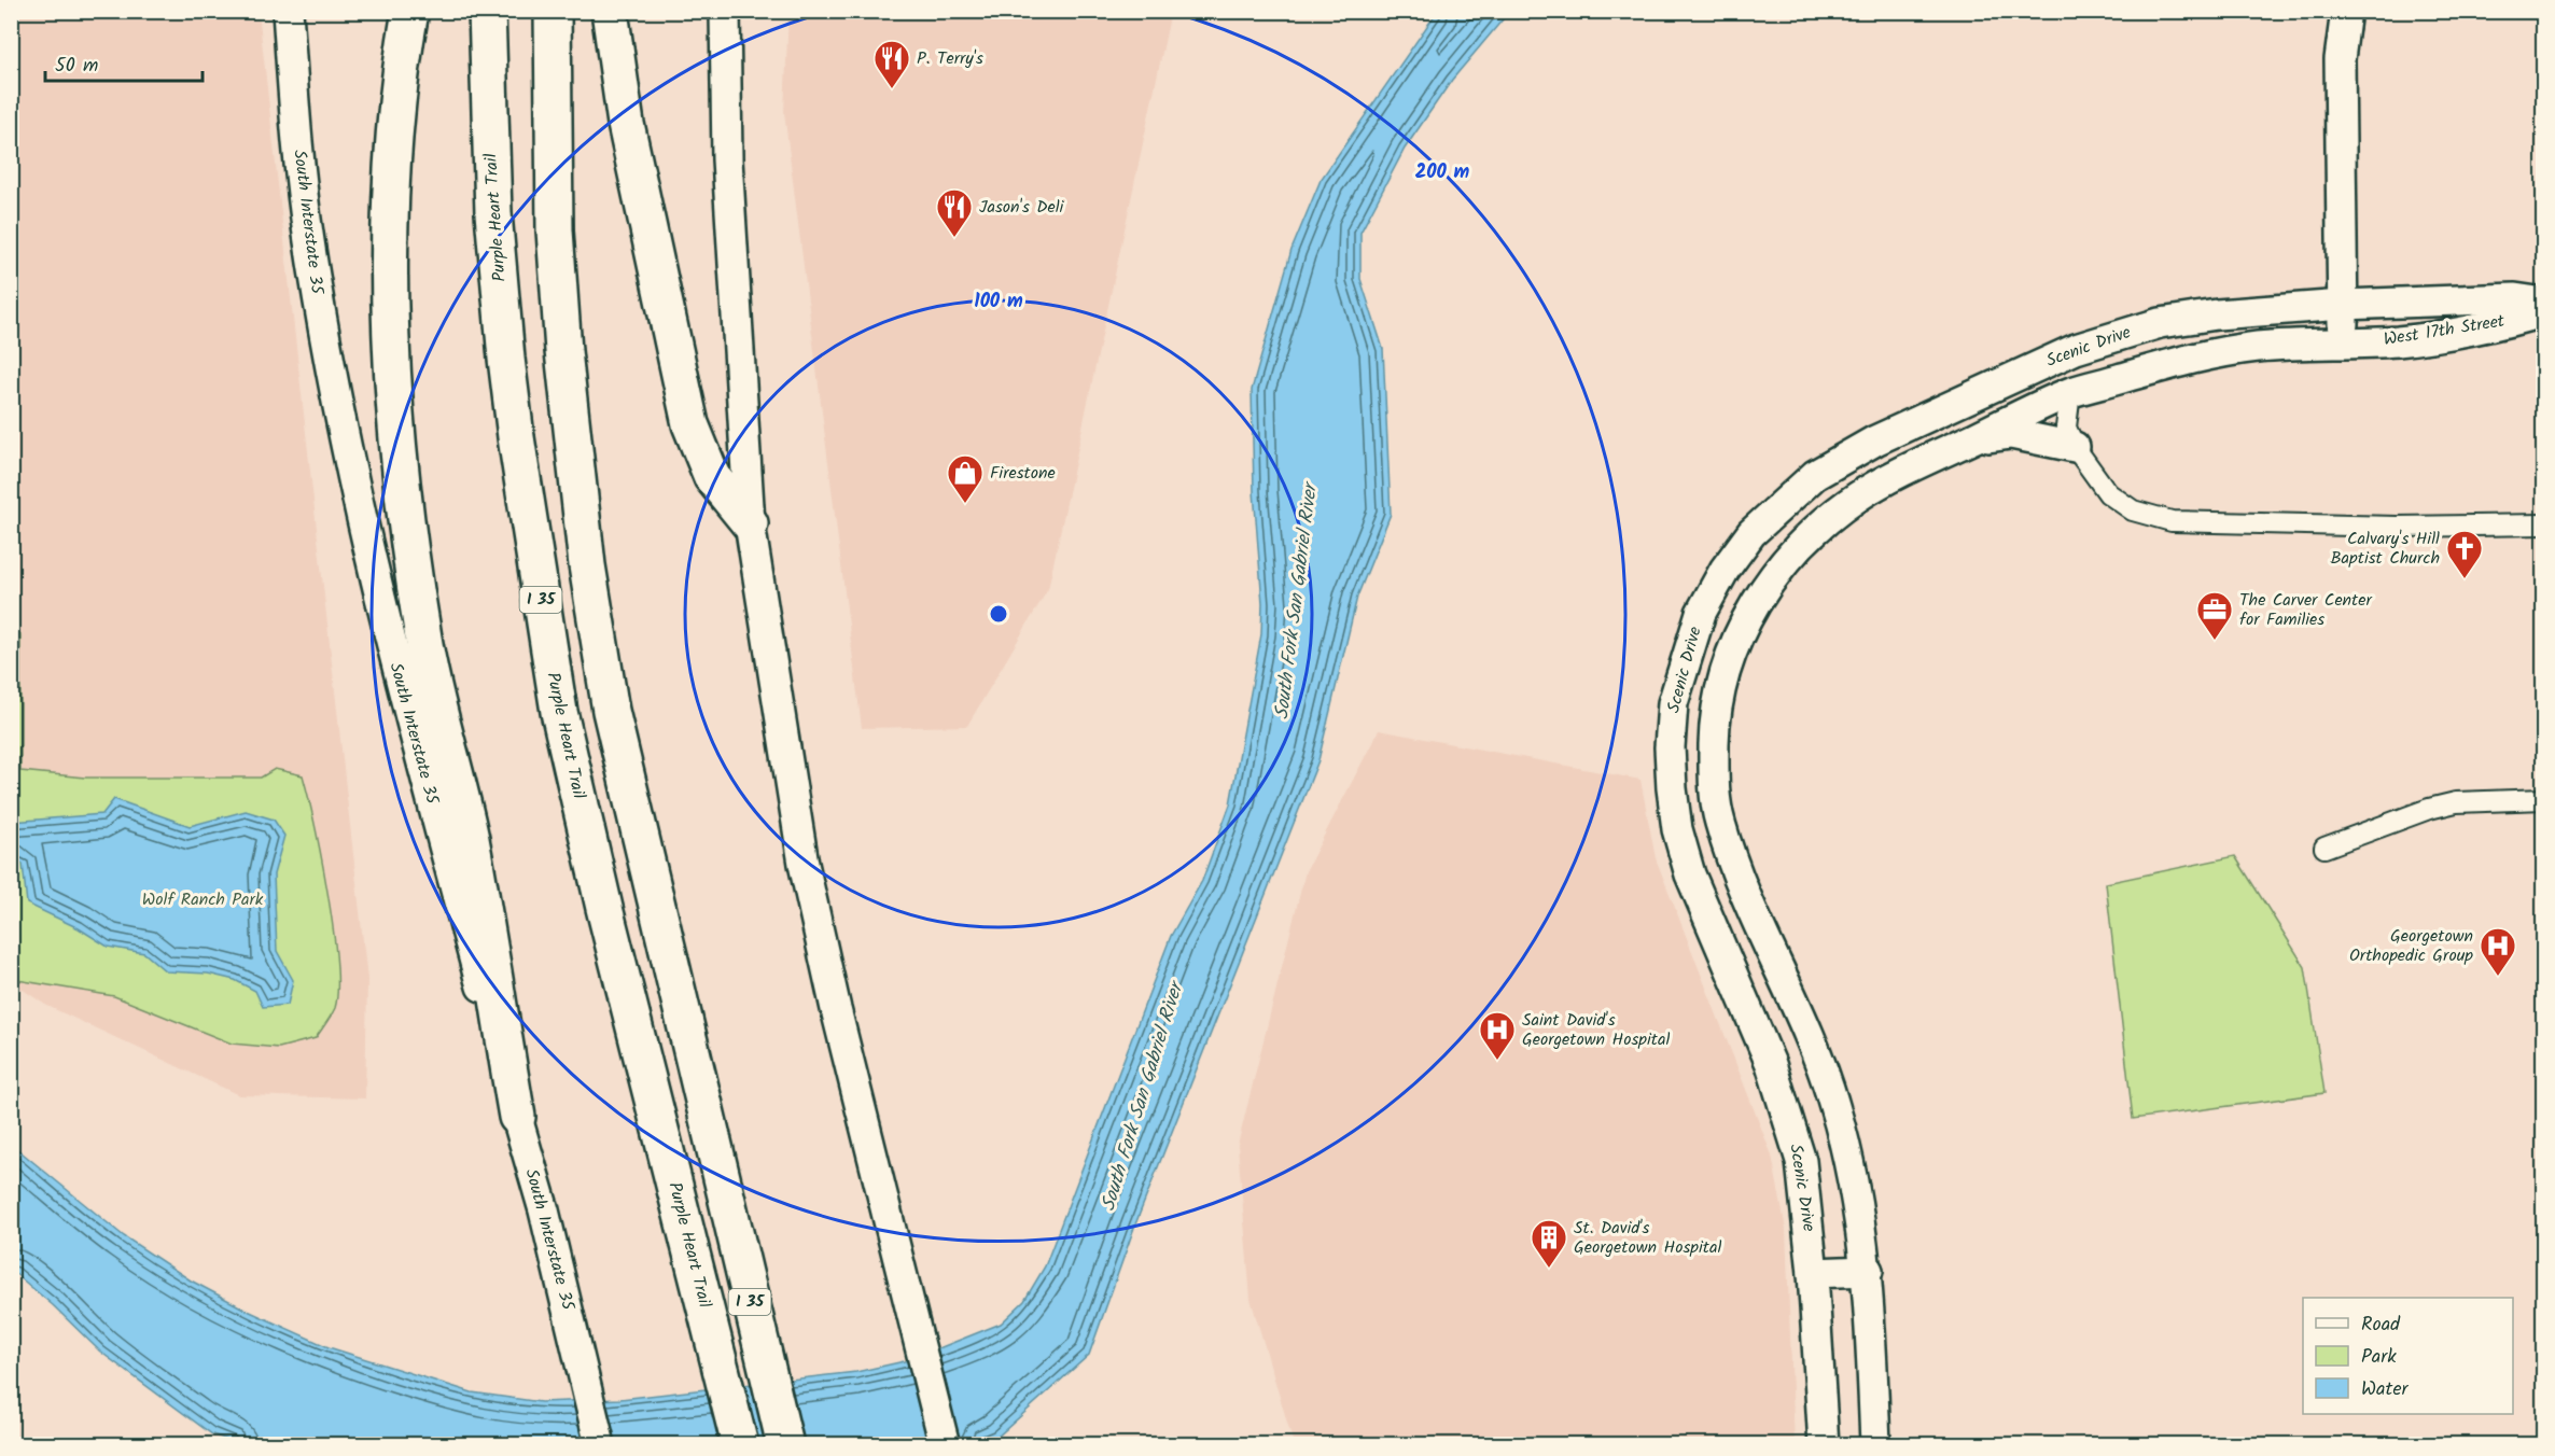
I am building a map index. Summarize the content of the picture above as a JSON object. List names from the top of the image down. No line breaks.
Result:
{"streets":{"highway":["Purple Heart Trail","I 35"],"street":["South Interstate 35","West 17th Street","Scenic Drive"]},"crossings":[["West 17th Street","Scenic Drive"]],"water":["South Fork San Gabriel River"],"parks":["Wolf Ranch Park"],"places":{"restaurant":["P. Terry's","Jason's Deli"],"shop":["Firestone"],"church":["Calvary's Hill Baptist Church"],"office":["The Carver Center for Families"],"hospital":["Georgetown Orthopedic Group","Saint David's Georgetown Hospital"],"building":["St. David's Georgetown Hospital"]},"legend":["Road","Park","Water"],"scale_bar":"50 m","rings":["200 m","100 m"]}
